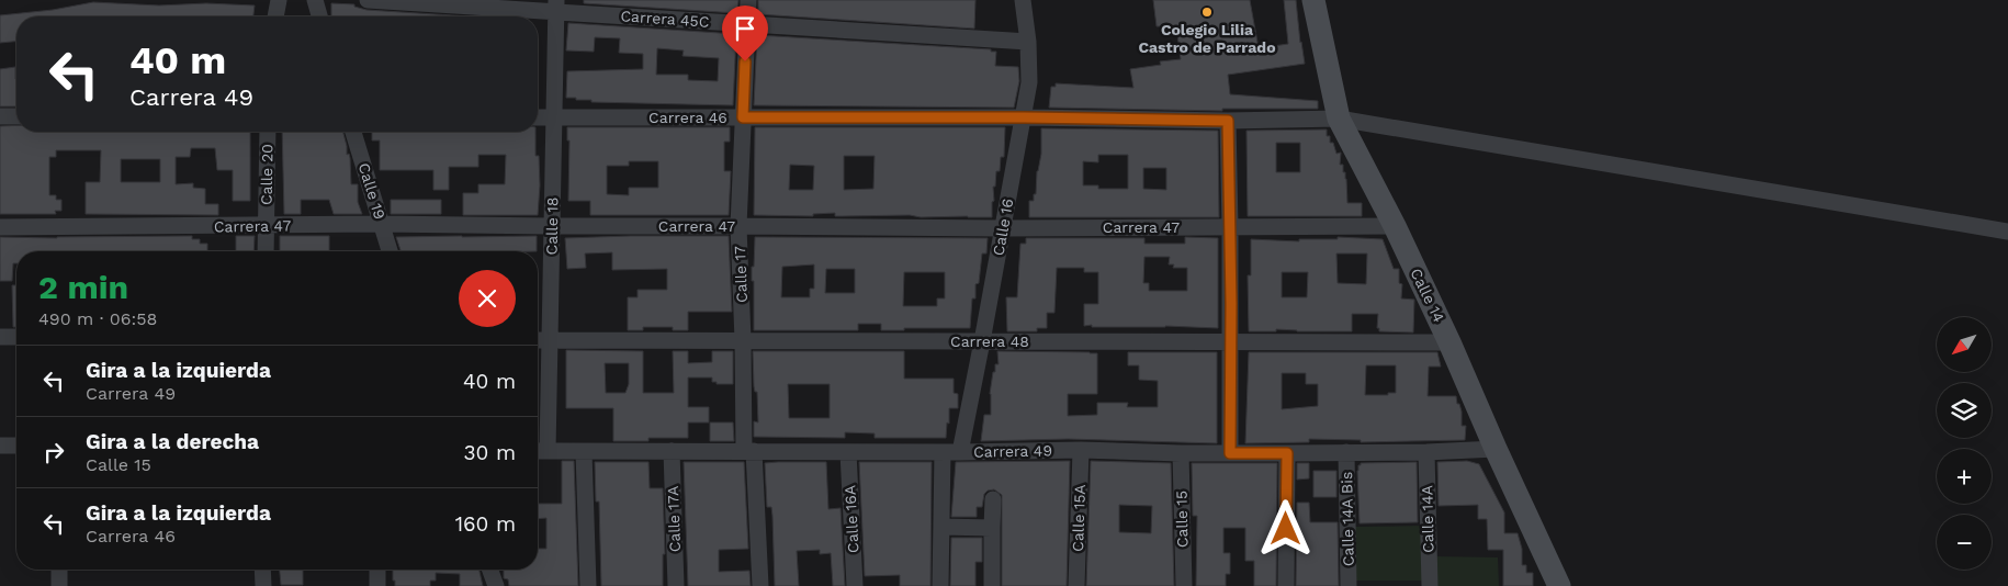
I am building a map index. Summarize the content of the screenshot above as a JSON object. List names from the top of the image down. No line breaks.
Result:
{"streets":{"street":["Carrera 45C","Carrera 46","Calle 20","Calle 19","Carrera 47","Calle 18","Calle 16","Calle 17","Calle 14","Carrera 48","Carrera 49","Calle 15A","Calle 17A","Calle 16A","Calle 15","Calle 14A Bis","Calle 14A"]},"crossings":[["Carrera 45C","Calle 18"],["Carrera 45C","Calle 16"],["Carrera 45C","Calle 17"],["Carrera 46","Calle 18"],["Carrera 46","Calle 16"],["Carrera 46","Calle 17"],["Carrera 46","Calle 14"],["Calle 20","Carrera 47"],["Calle 19","Carrera 47"],["Carrera 47","Calle 18"],["Carrera 47","Calle 16"],["Carrera 47","Calle 17"],["Carrera 47","Calle 14"],["Calle 18","Carrera 48"],["Calle 18","Carrera 49"],["Calle 16","Carrera 48"],["Calle 16","Carrera 49"],["Calle 17","Carrera 48"],["Calle 17","Carrera 49"],["Calle 14","Carrera 48"],["Calle 14","Carrera 49"],["Carrera 49","Calle 15A"],["Carrera 49","Calle 17A"],["Carrera 49","Calle 16A"],["Carrera 49","Calle 15"],["Carrera 49","Calle 14A Bis"],["Carrera 49","Calle 14A"]],"places":["Colegio Lilia Castro de Parrado"],"north":"bottom left","page":{"turn":["40 m","Carrera 49"],"heading":["2 min","490 m · 06:58"],"map_buttons":["+","−"],"list":[{"name":"Gira a la izquierda","note":"Carrera 49","value":"40 m"},{"name":"Gira a la derecha","note":"Calle 15","value":"30 m"},{"name":"Gira a la izquierda","note":"Carrera 46","value":"160 m"}]}}
